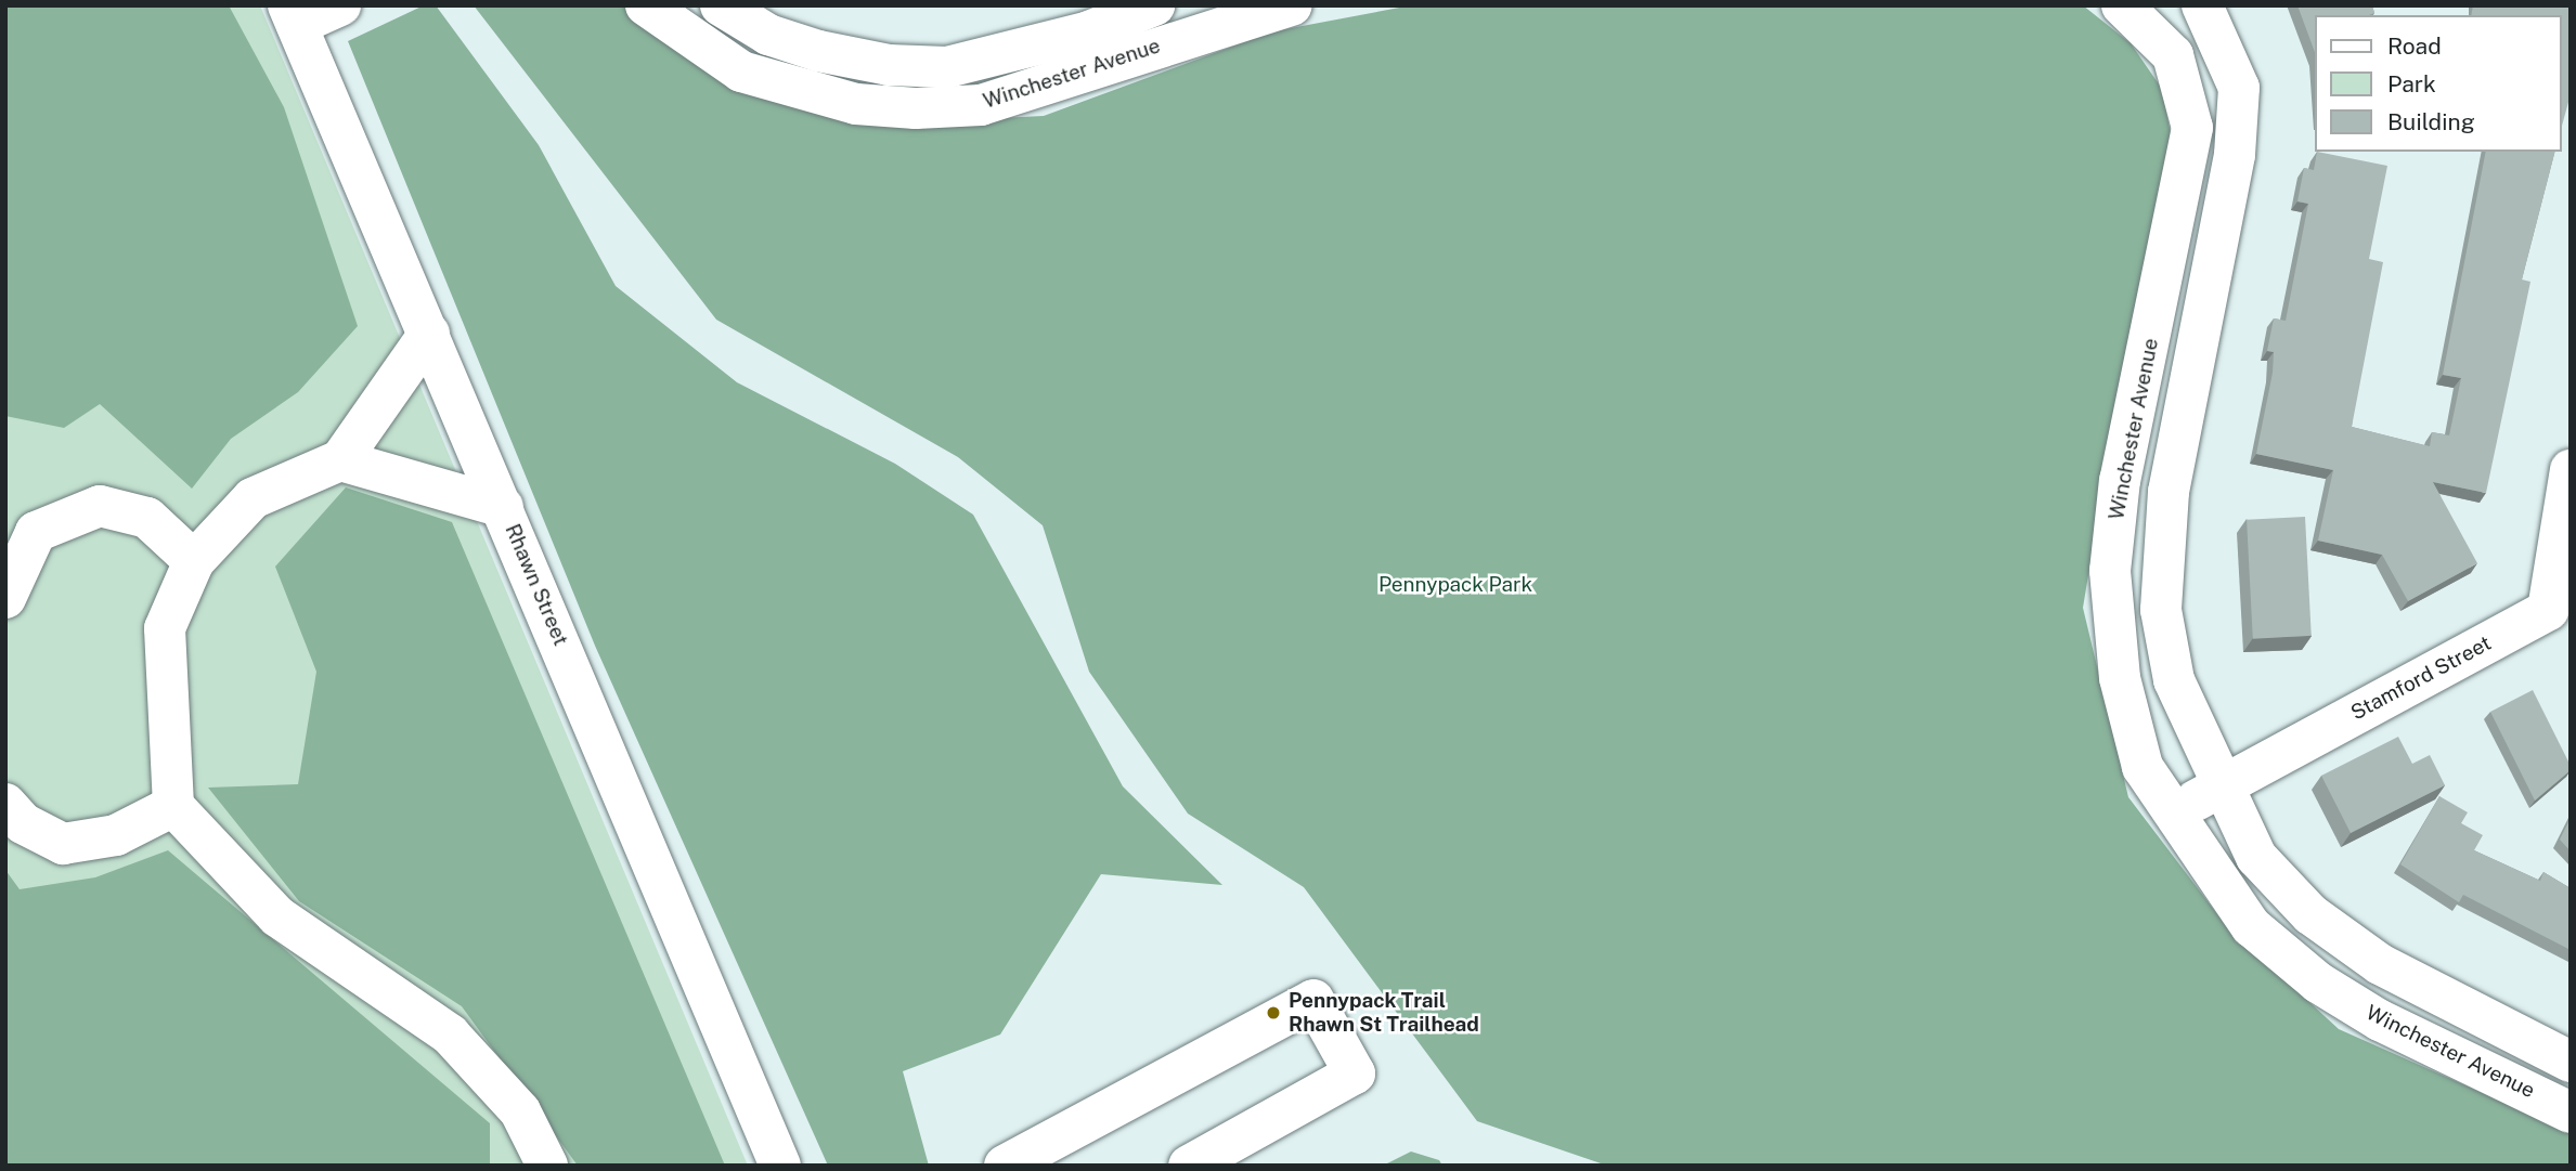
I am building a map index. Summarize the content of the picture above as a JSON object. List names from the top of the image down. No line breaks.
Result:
{"streets":{"street":["Winchester Avenue","Rhawn Street","Stamford Street"]},"crossings":[["Winchester Avenue","Stamford Street"]],"parks":["Pennypack Park"],"places":["Pennypack Trail Rhawn St Trailhead"],"legend":["Road","Park","Building"]}
